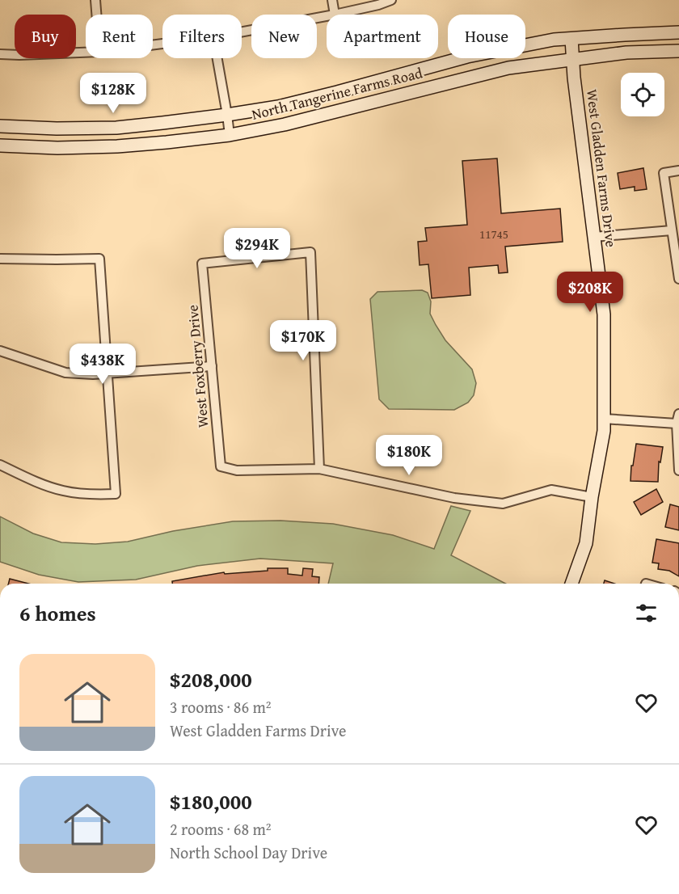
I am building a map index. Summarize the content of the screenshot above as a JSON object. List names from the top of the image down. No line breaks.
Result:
{"streets":{"main road":["North Tangerine Farms Road","West Gladden Farms Drive"],"street":["West Foxberry Drive"]},"crossings":[["North Tangerine Farms Road","West Gladden Farms Drive"]],"house_numbers":["11745"],"page":{"chip":["Buy","Rent","Filters","New","Apartment","House"],"price":["$128K","$294K","$208K","$170K","$438K","$180K"],"heading":"6 homes","list":[{"name":"$208,000","note":"3 rooms · 86 m² · West Gladden Farms Drive"},{"name":"$180,000","note":"2 rooms · 68 m² · North School Day Drive"}]}}
